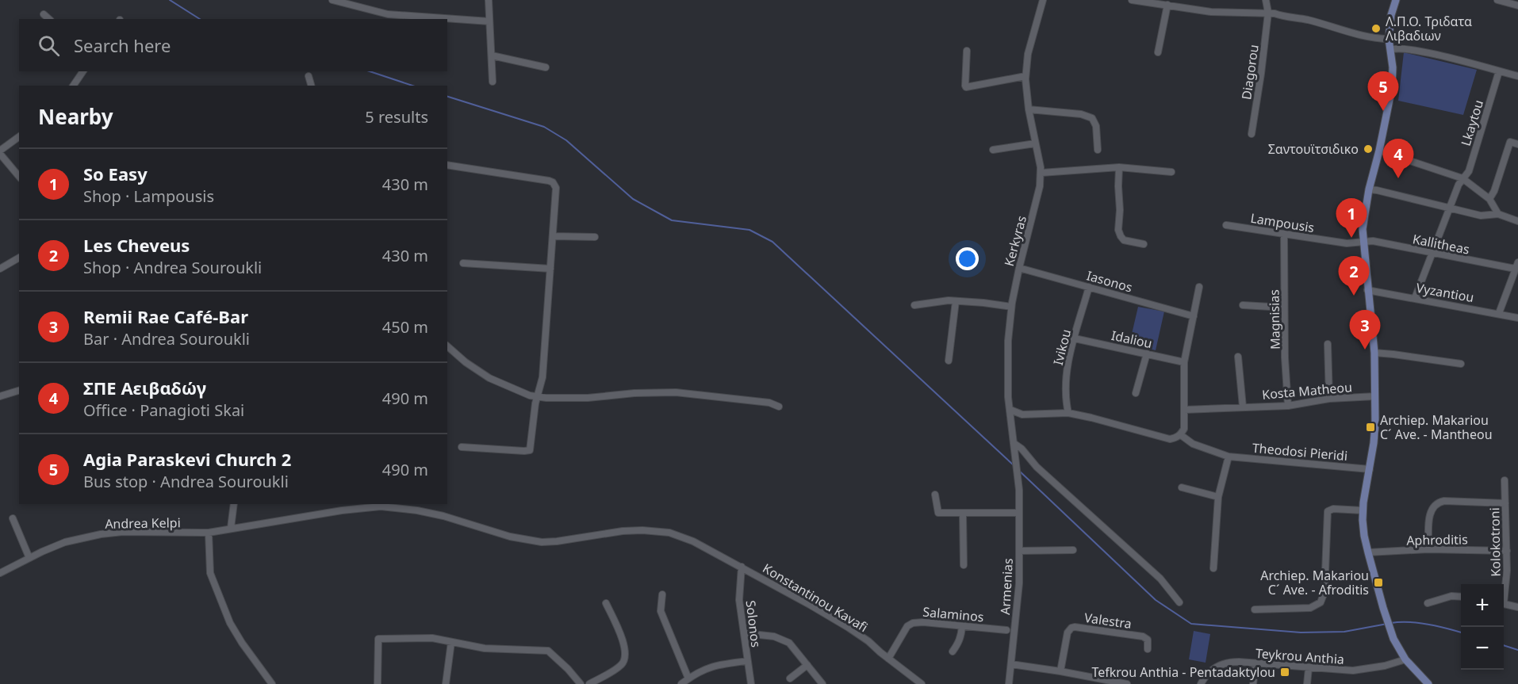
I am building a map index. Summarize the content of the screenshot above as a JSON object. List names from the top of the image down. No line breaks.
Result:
{"streets":{"street":["Diagorou","Lkaytou","Lampousis","Kerkyras","Kallitheas","Iasonos","Vyzantiou","Magnisias","Idaliou","Ivikou","Kosta Matheou","Theodosi Pieridi","Andrea Kelpi","Aphroditis","Kolokotroni","Armenias","Konstantinou Kavafi","Salaminos","Valestra","Solonos","Teykrou Anthia"]},"crossings":[["Lkaytou","Kallitheas"],["Lkaytou","Vyzantiou"],["Lampousis","Kallitheas"],["Lampousis","Magnisias"],["Kerkyras","Iasonos"],["Kerkyras","Armenias"],["Iasonos","Ivikou"],["Magnisias","Kosta Matheou"],["Idaliou","Ivikou"],["Andrea Kelpi","Konstantinou Kavafi"],["Aphroditis","Kolokotroni"],["Konstantinou Kavafi","Salaminos"],["Konstantinou Kavafi","Solonos"]],"places":{"other":["Λ.Π.Ο. Τριδατα Λιβαδιων","Σαντουϊτσιδικο"],"transit":["Archiep. Makariou C´ Ave. - Mantheou","Archiep. Makariou C´ Ave. - Afroditis","Tefkrou Anthia - Pentadaktylou"]},"page":{"search":"Search here","pins":["5","4","1","2","3"],"heading":["Nearby","5 results"],"list":[{"mark":"1","name":"So Easy","note":"Shop · Lampousis","value":"430 m"},{"mark":"2","name":"Les Cheveus","note":"Shop · Andrea Souroukli","value":"430 m"},{"mark":"3","name":"Remii Rae Café-Bar","note":"Bar · Andrea Souroukli","value":"450 m"},{"mark":"4","name":"ΣΠΕ Αειβαδώγ","note":"Office · Panagioti Skai","value":"490 m"},{"mark":"5","name":"Agia Paraskevi Church 2","note":"Bus stop · Andrea Souroukli","value":"490 m"}],"map_buttons":["+","−"]}}
